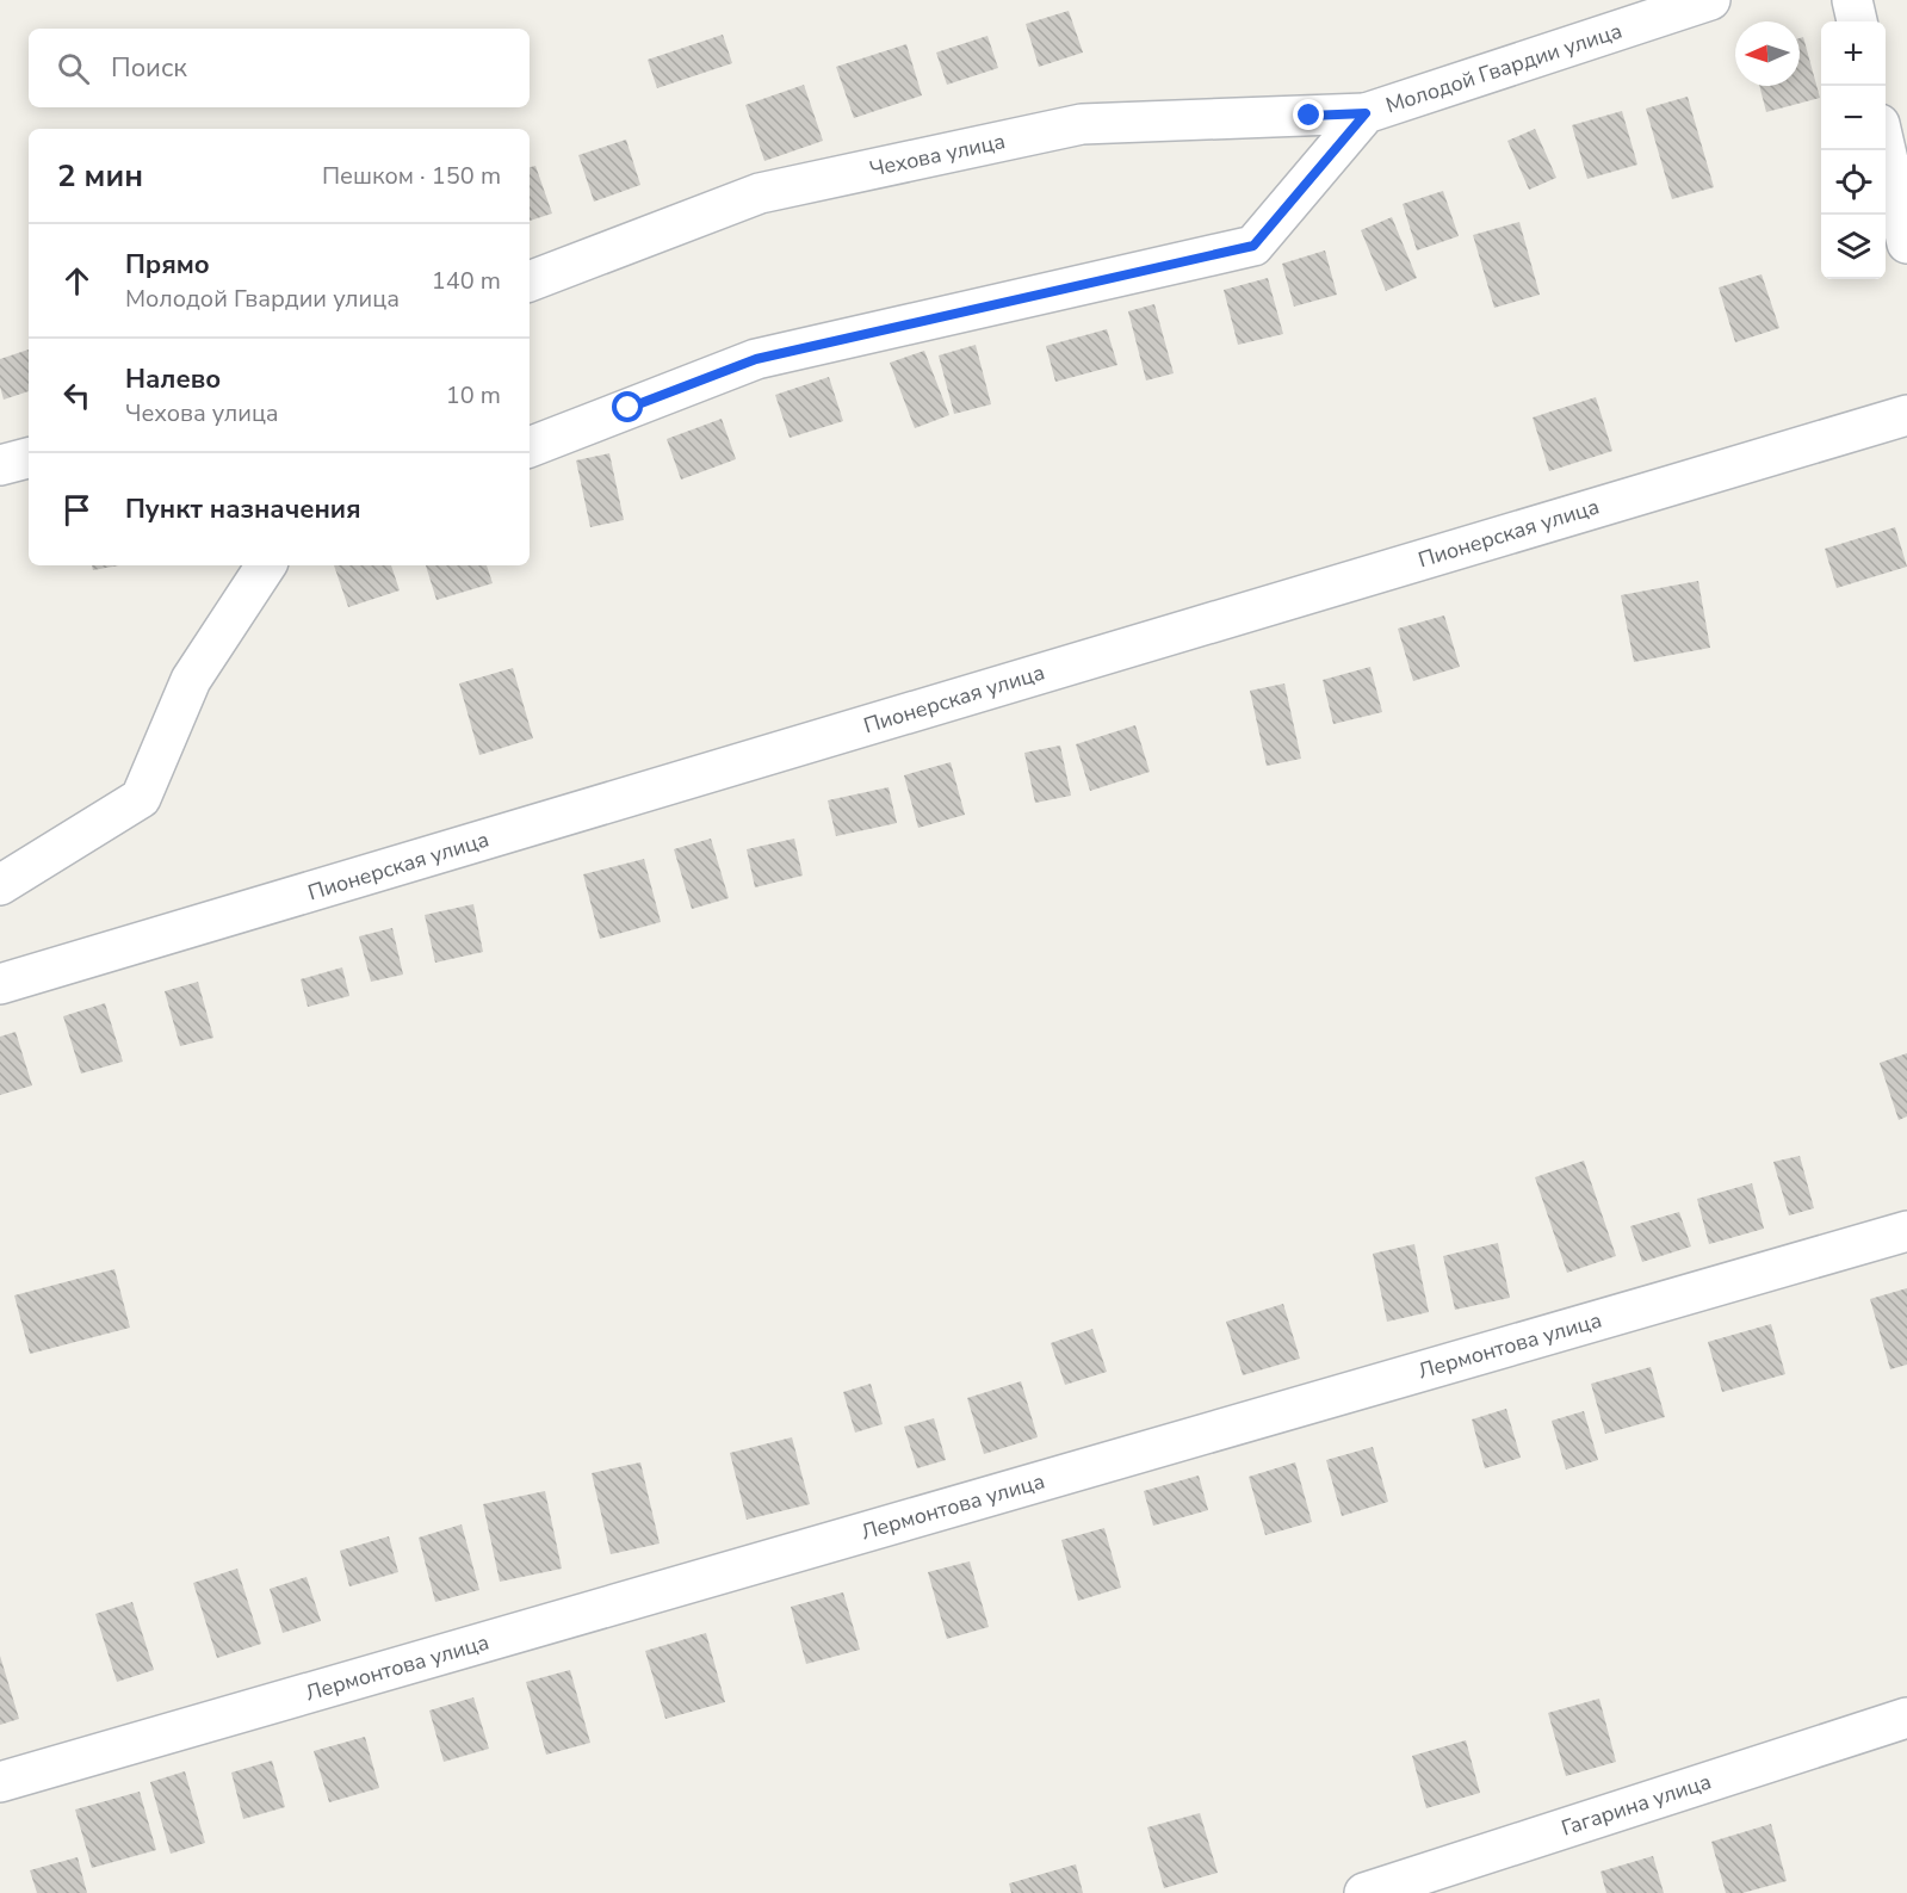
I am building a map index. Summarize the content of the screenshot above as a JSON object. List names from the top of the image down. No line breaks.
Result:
{"streets":{"street":["Молодой Гвардии улица","Чехова улица","Пионерская улица","Лермонтова улица","Гагарина улица"]},"crossings":[["Молодой Гвардии улица","Чехова улица"]],"north":"left","page":{"map_buttons":["+","−"],"search":"Поиск","heading":["2 мин","Пешком · 150 m"],"list":[["Прямо","Молодой Гвардии улица","140 m"],["Налево","Чехова улица","10 m"],"Пункт назначения"]}}
